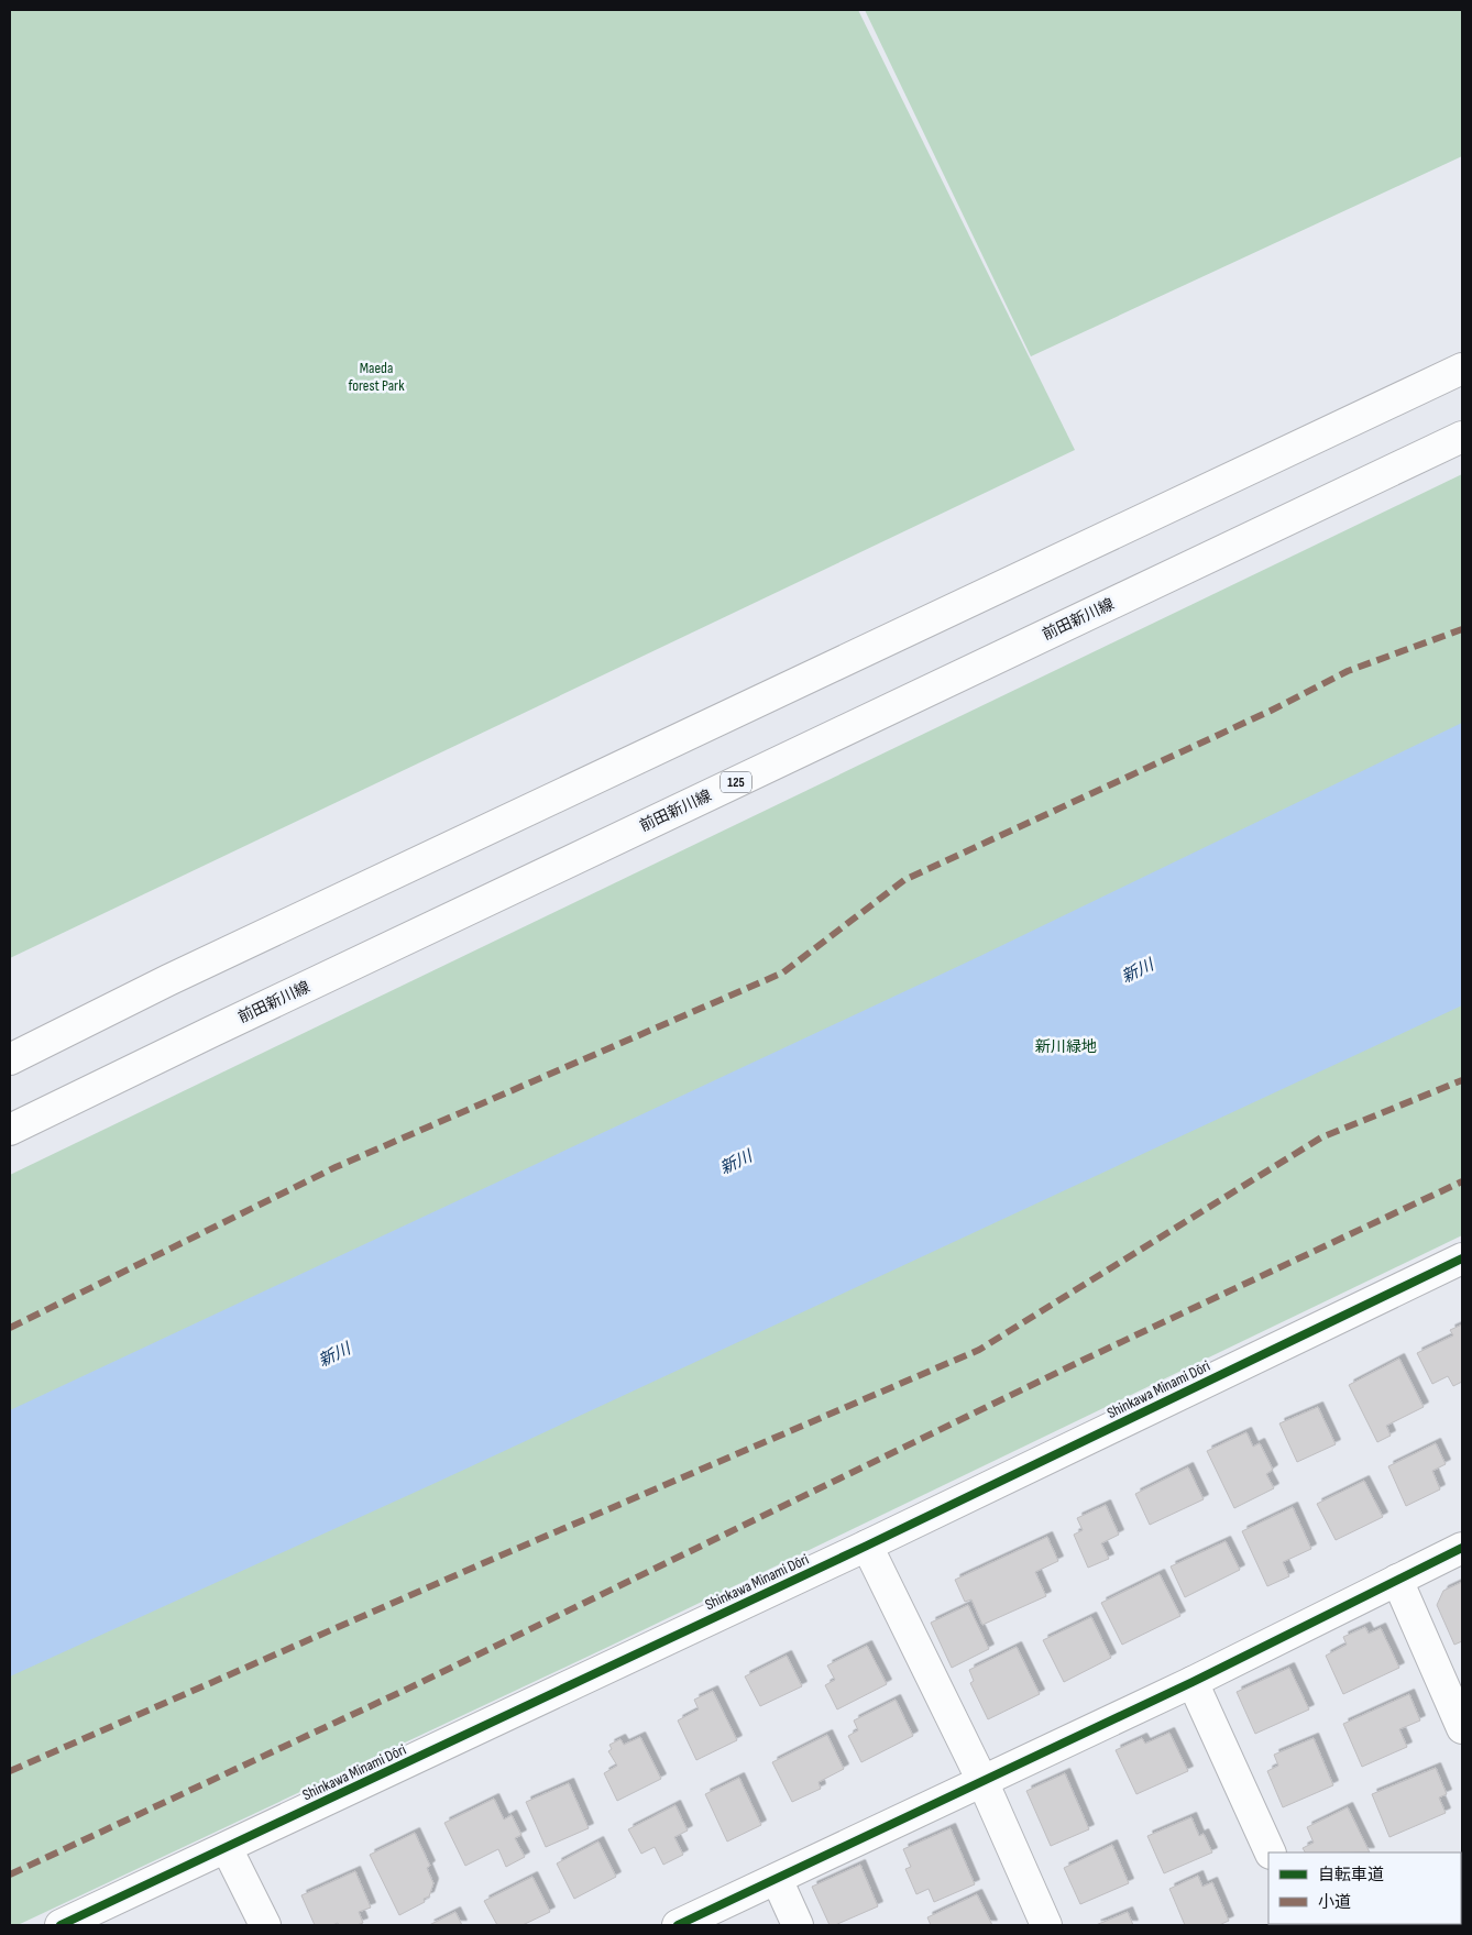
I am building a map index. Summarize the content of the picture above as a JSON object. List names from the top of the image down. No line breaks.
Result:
{"streets":{"street":["前田新川線","125","Shinkawa Minami Dōri"]},"water":["新川"],"parks":["Maeda forest Park","新川緑地"],"legend":["自転車道","小道"]}
